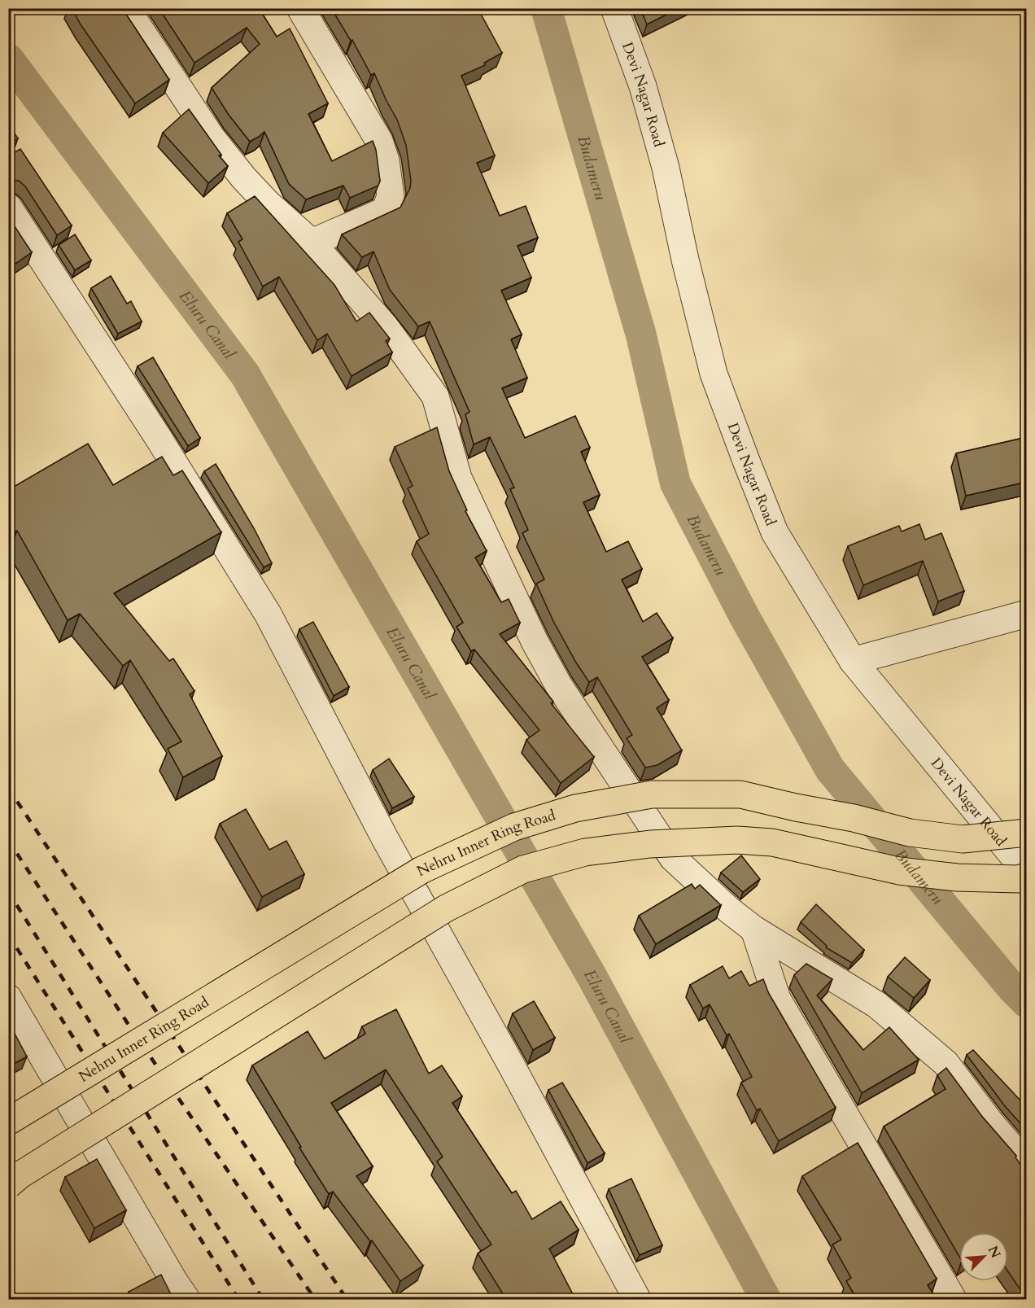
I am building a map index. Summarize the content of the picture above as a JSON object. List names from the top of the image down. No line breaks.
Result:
{"streets":{"main road":["Nehru Inner Ring Road"],"street":["Devi Nagar Road"]},"water":["Budameru","Eluru Canal"],"north":"top right"}
